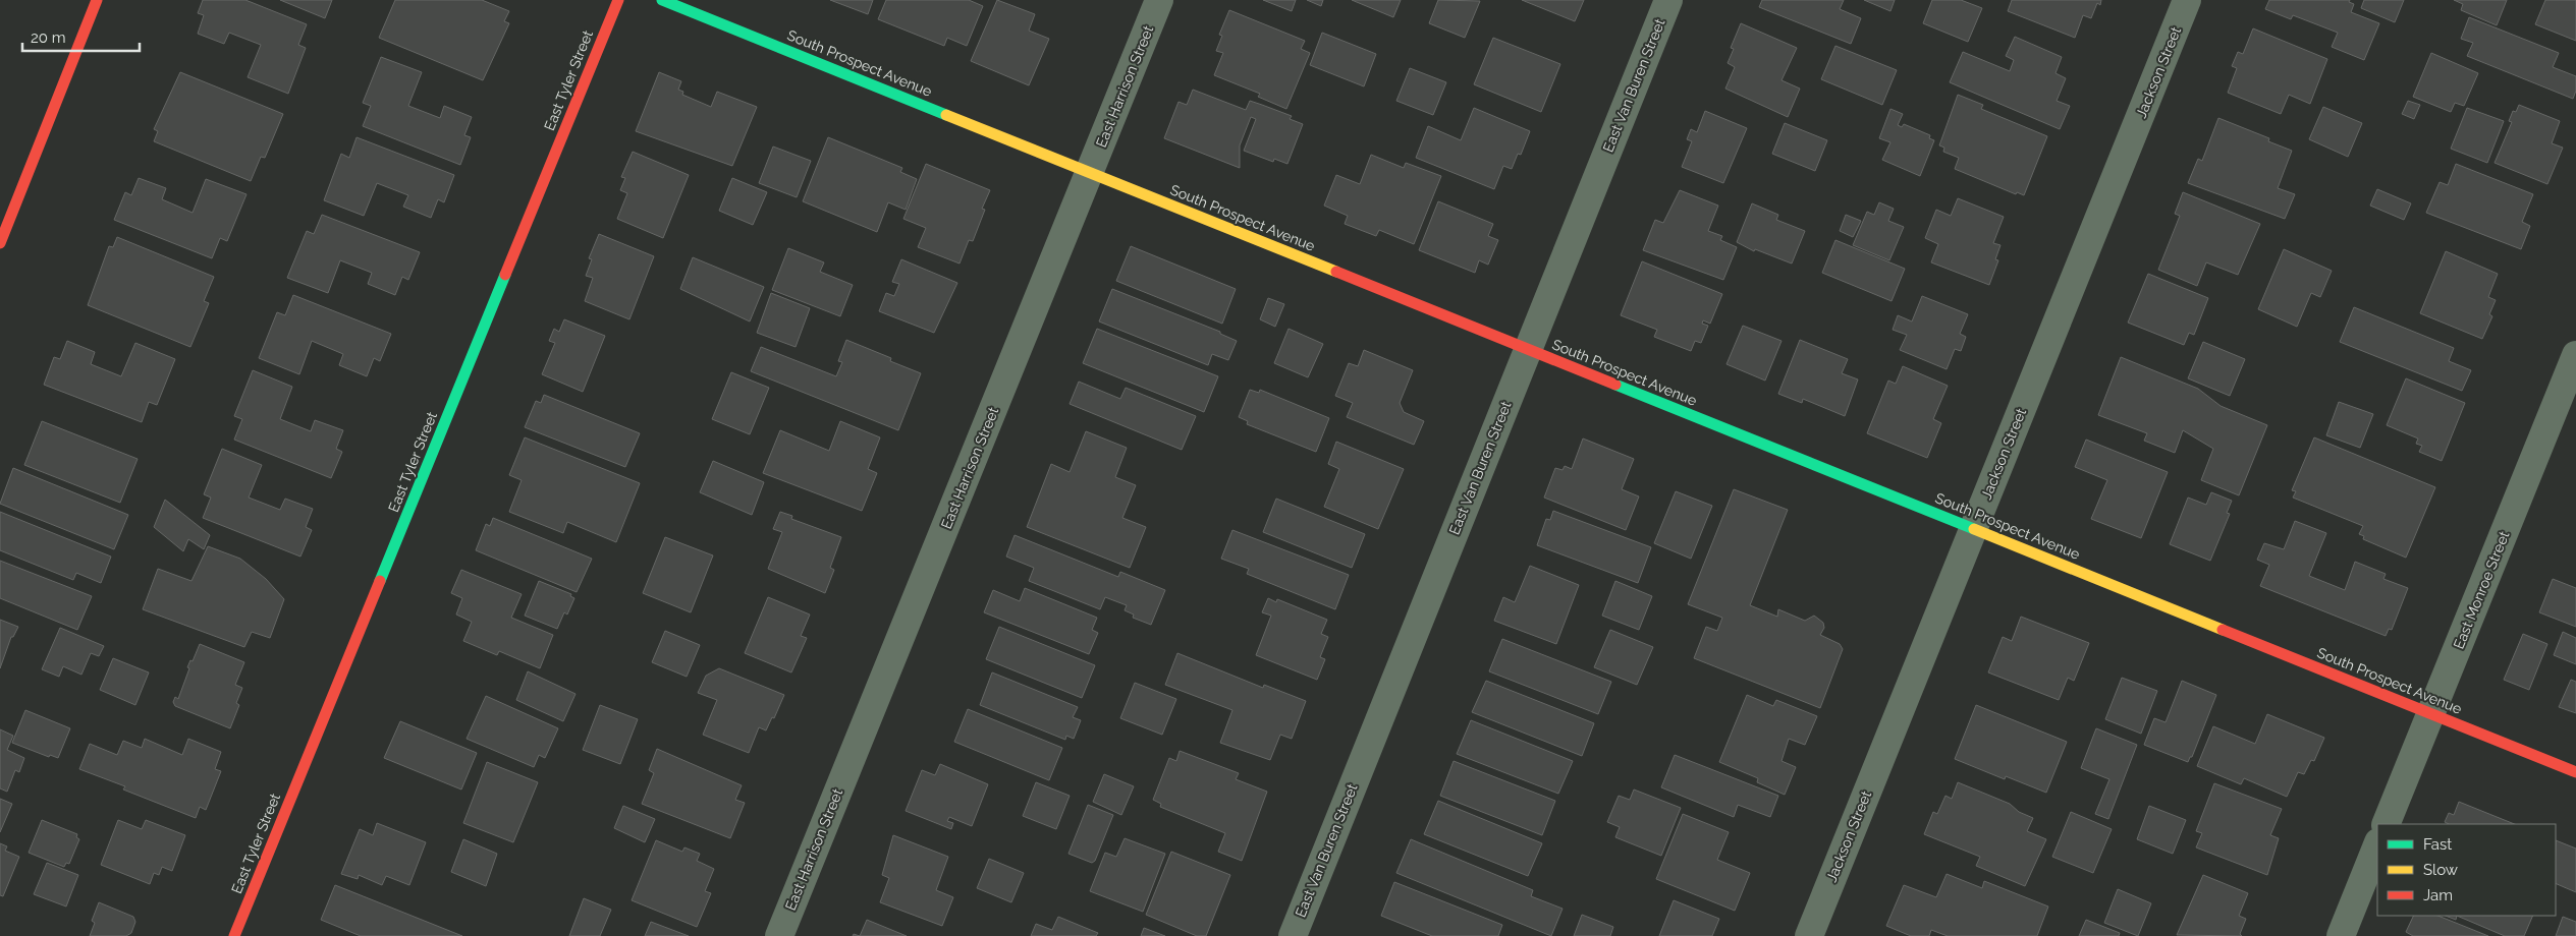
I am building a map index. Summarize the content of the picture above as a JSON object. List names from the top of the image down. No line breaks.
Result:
{"streets":{"street":["South Prospect Avenue","Jackson Street","East Tyler Street","East Van Buren Street","East Harrison Street","East Monroe Street"]},"crossings":[["South Prospect Avenue","Jackson Street"],["South Prospect Avenue","East Van Buren Street"],["South Prospect Avenue","East Harrison Street"],["South Prospect Avenue","East Monroe Street"]],"legend":["Fast","Slow","Jam"],"scale_bar":"20 m"}
